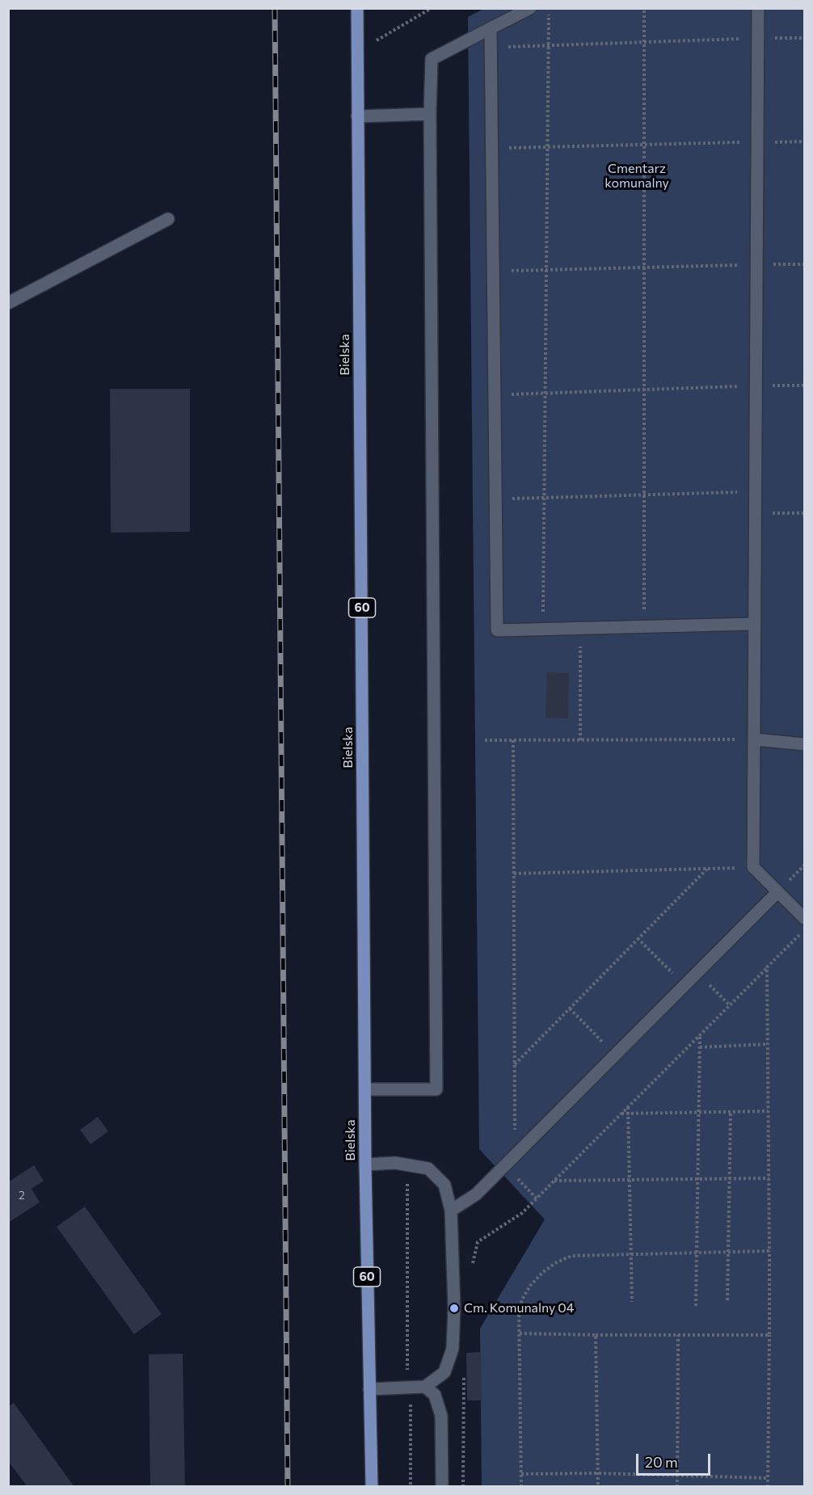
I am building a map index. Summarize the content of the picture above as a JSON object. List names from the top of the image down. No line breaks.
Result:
{"streets":{"main road":["Bielska","60"]},"parks":["Cmentarz komunalny"],"places":["Cm. Komunalny 04"],"house_numbers":["2"],"scale_bar":"20 m"}
